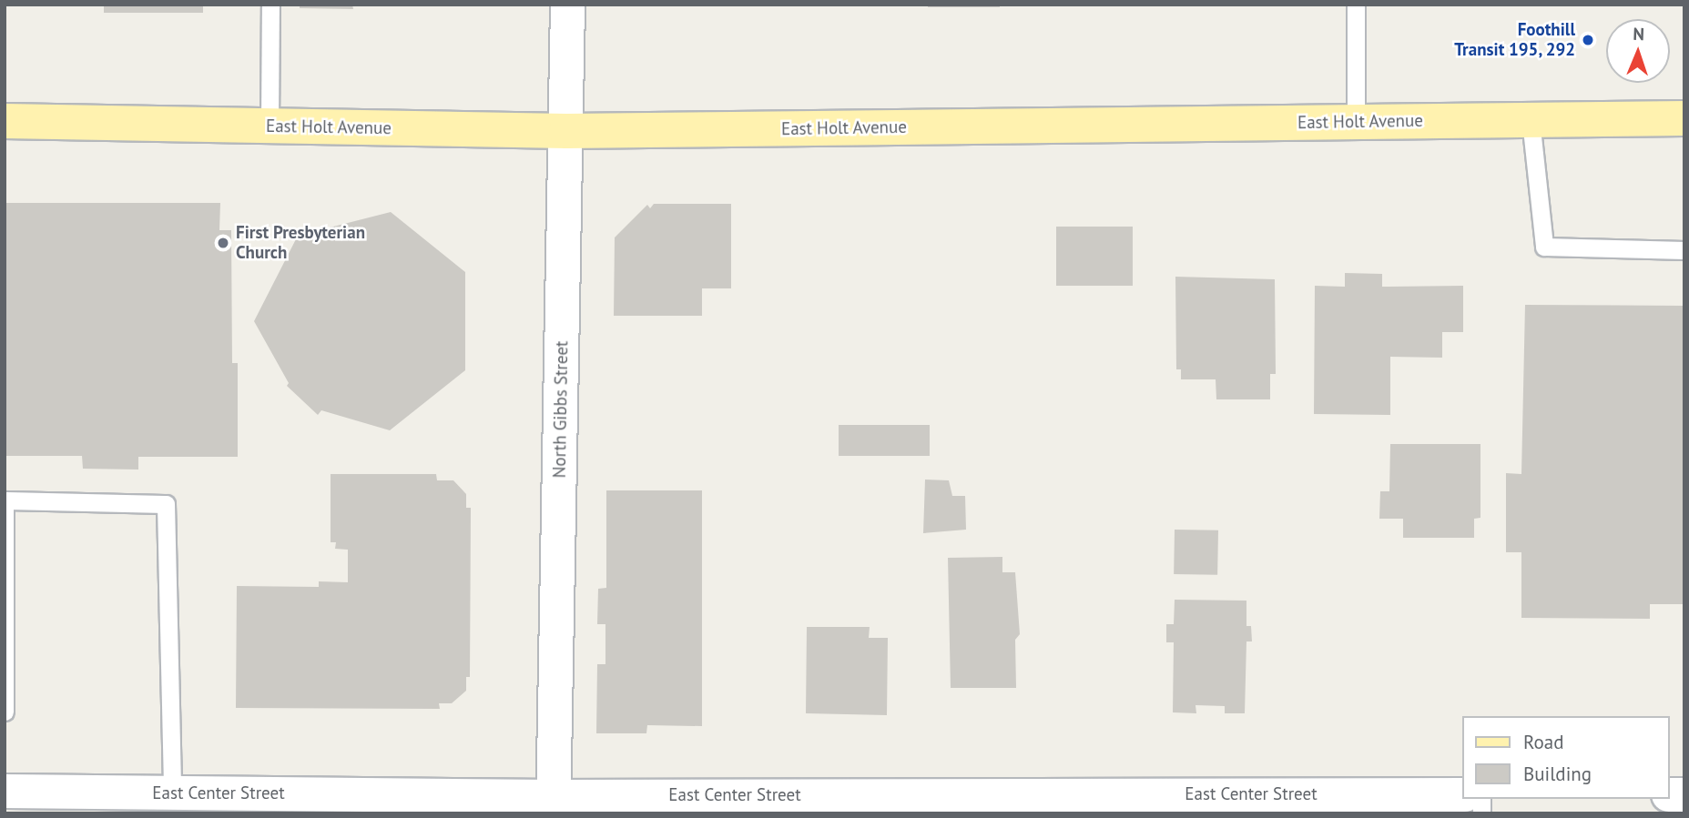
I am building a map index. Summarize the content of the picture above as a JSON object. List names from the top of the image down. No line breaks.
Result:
{"streets":{"main road":["East Holt Avenue"],"street":["North Gibbs Street","East Center Street"]},"crossings":[["East Holt Avenue","North Gibbs Street"],["North Gibbs Street","East Center Street"]],"places":["Foothill Transit 195, 292","First Presbyterian Church"],"legend":["Road","Building"],"north":"top"}
